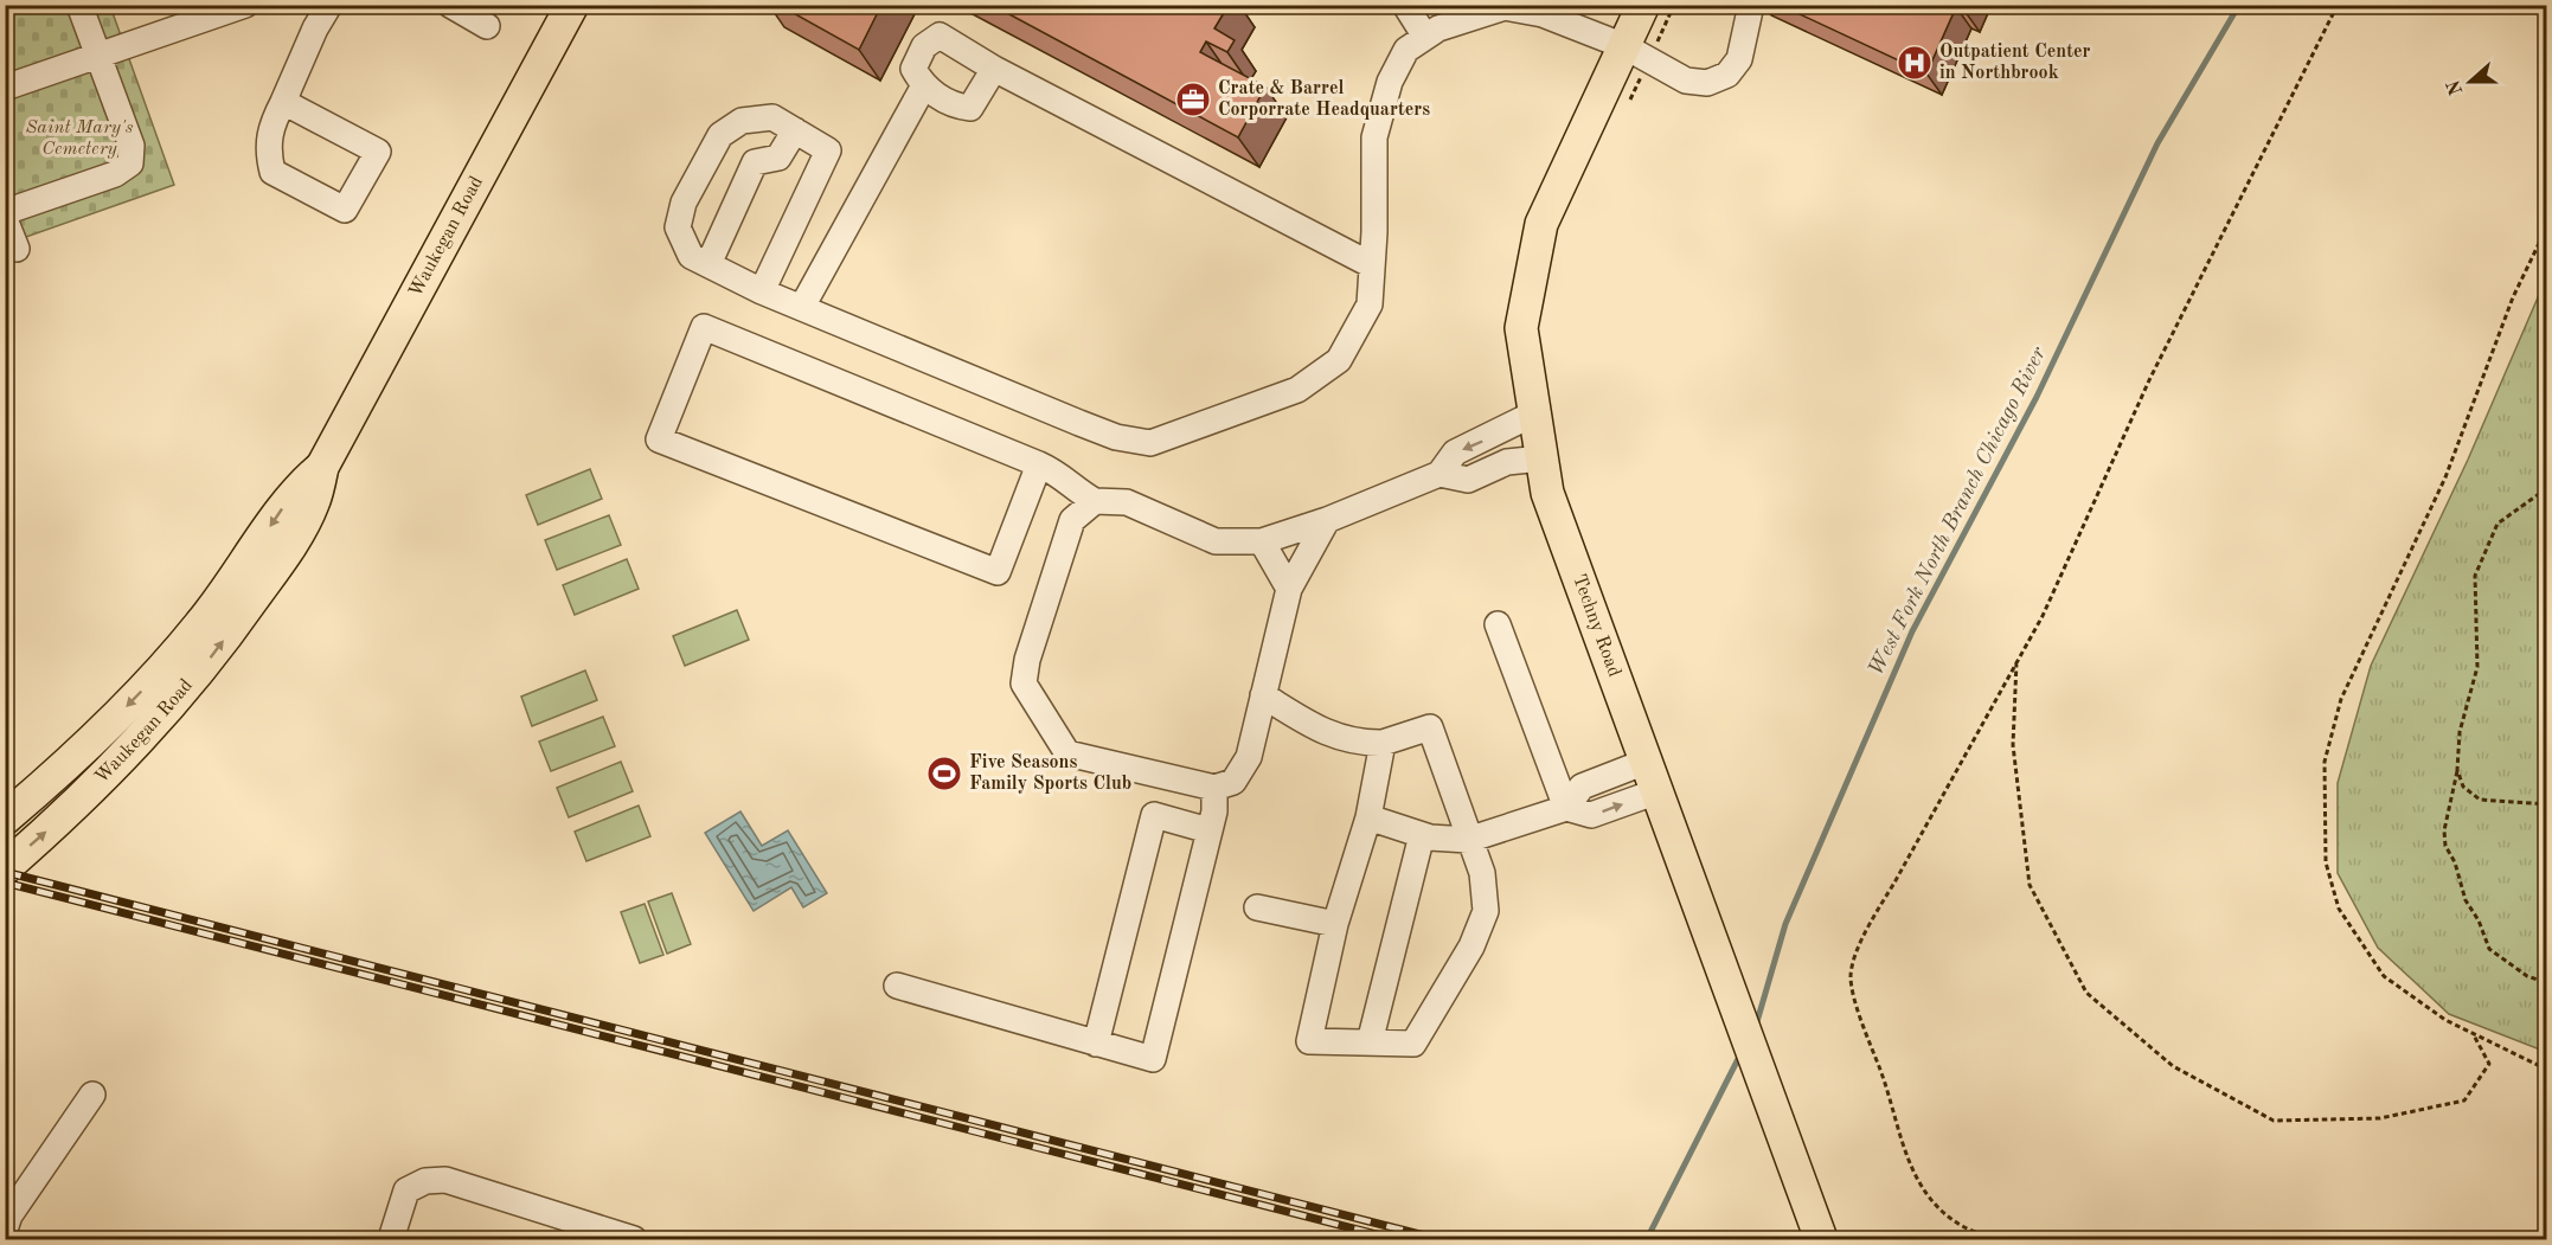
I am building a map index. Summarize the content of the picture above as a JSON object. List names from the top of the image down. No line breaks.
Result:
{"streets":{"main road":["Waukegan Road","Techny Road"]},"water":["West Fork North Branch Chicago River"],"parks":["Saint Mary's Cemetery"],"places":{"hospital":["Outpatient Center in Northbrook"],"office":["Crate & Barrel Corporrate Headquarters"],"sports":["Five Seasons Family Sports Club"]},"north":"left"}
